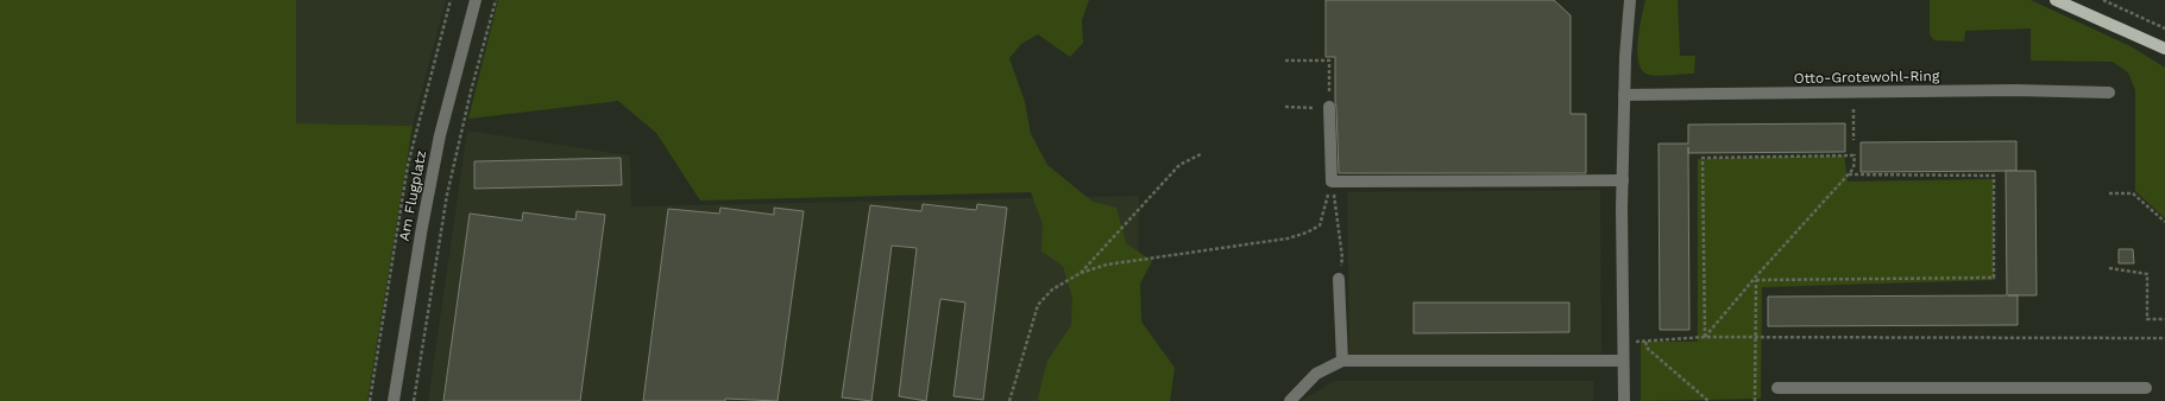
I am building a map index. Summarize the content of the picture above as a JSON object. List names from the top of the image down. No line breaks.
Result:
{"streets":{"street":["Otto-Grotewohl-Ring","Am Flugplatz"]}}
